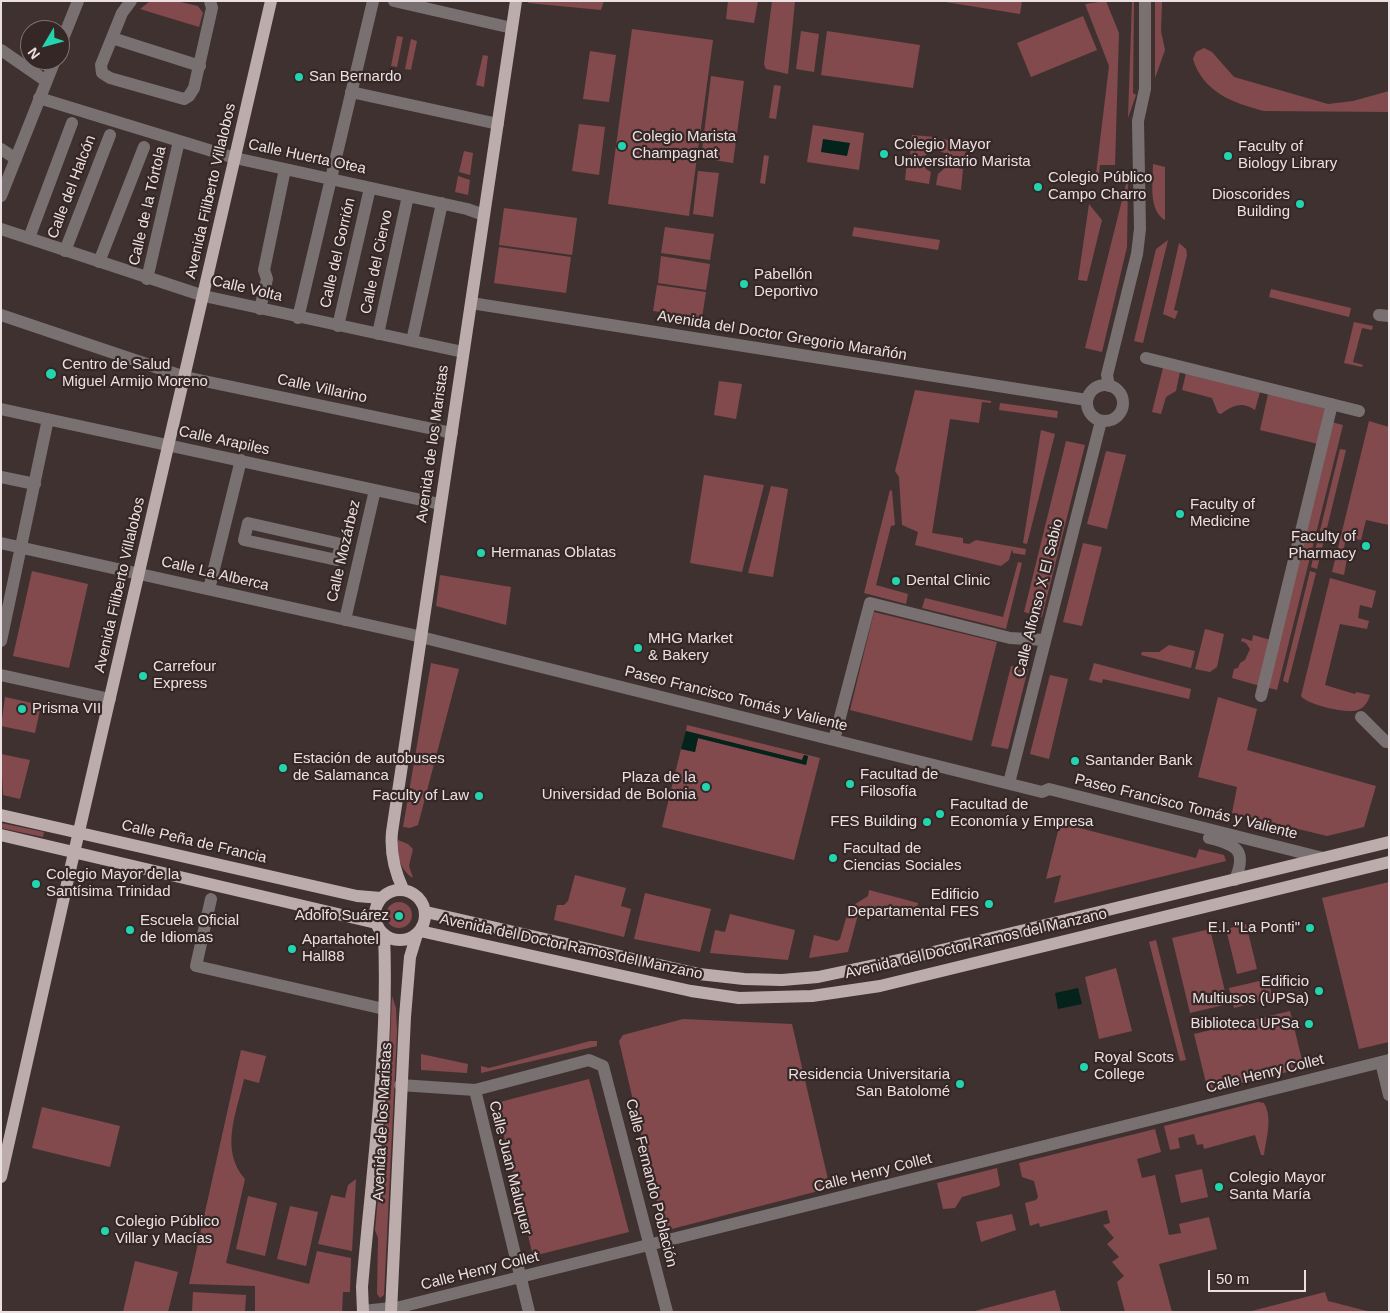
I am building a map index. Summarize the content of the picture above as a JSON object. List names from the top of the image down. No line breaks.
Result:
{"streets":{"main road":["Avenida Filiberto Villalobos","Avenida de los Maristas","Calle Peña de Francia","Avenida del Doctor Ramos del Manzano"],"street":["Calle Huerta Otea","Calle del Halcón","Calle de la Tórtola","Calle del Gorrión","Calle del Ciervo","Calle Volta","Avenida del Doctor Gregorio Marañón","Calle Villarino","Calle Arapiles","Calle Mozárbez","Calle La Alberca","Calle Alfonso X El Sabio","Paseo Francisco Tomás y Valiente","Calle Henry Collet","Calle Juan Maluquer","Calle Fernando Población"]},"crossings":[["Calle Huerta Otea","Avenida Filiberto Villalobos"],["Calle Huerta Otea","Calle de la Tórtola"],["Calle Huerta Otea","Calle del Gorrión"],["Calle Huerta Otea","Calle del Ciervo"],["Calle Huerta Otea","Avenida de los Maristas"],["Calle del Halcón","Calle Volta"],["Avenida Filiberto Villalobos","Calle Volta"],["Avenida Filiberto Villalobos","Calle Villarino"],["Avenida Filiberto Villalobos","Calle Arapiles"],["Avenida Filiberto Villalobos","Calle La Alberca"],["Avenida Filiberto Villalobos","Calle Peña de Francia"],["Calle de la Tórtola","Calle Volta"],["Calle del Gorrión","Calle Volta"],["Calle del Ciervo","Calle Volta"],["Calle Volta","Avenida de los Maristas"],["Avenida del Doctor Gregorio Marañón","Avenida de los Maristas"],["Avenida del Doctor Gregorio Marañón","Calle Alfonso X El Sabio"],["Calle Villarino","Avenida de los Maristas"],["Calle Arapiles","Avenida de los Maristas"],["Calle Arapiles","Calle Mozárbez"],["Avenida de los Maristas","Calle La Alberca"],["Avenida de los Maristas","Paseo Francisco Tomás y Valiente"],["Avenida de los Maristas","Calle Peña de Francia"],["Avenida de los Maristas","Avenida del Doctor Ramos del Manzano"],["Avenida de los Maristas","Calle Henry Collet"],["Calle Mozárbez","Calle La Alberca"],["Calle La Alberca","Paseo Francisco Tomás y Valiente"],["Calle Alfonso X El Sabio","Paseo Francisco Tomás y Valiente"],["Paseo Francisco Tomás y Valiente","Avenida del Doctor Ramos del Manzano"],["Calle Peña de Francia","Avenida del Doctor Ramos del Manzano"],["Calle Henry Collet","Calle Juan Maluquer"],["Calle Henry Collet","Calle Fernando Población"],["Calle Juan Maluquer","Calle Fernando Población"]],"places":["San Bernardo","Colegio Marista Champagnat","Colegio Mayor Universitario Marista","Faculty of Biology Library","Colegio Público Campo Charro","Dioscorides Building","Pabellón Deportivo","Centro de Salud Miguel Armijo Moreno","Faculty of Medicine","Faculty of Pharmacy","Hermanas Oblatas","Dental Clinic","MHG Market & Bakery","Carrefour Express","Prisma VII","Santander Bank","Estación de autobuses de Salamanca","Facultad de Filosofía","Plaza de la Universidad de Bolonia","Faculty of Law","Facultad de Economía y Empresa","FES Building","Facultad de Ciencias Sociales","Colegio Mayor de la Santísima Trinidad","Edificio Departamental FES","Adolfo Suárez","E.I. \"La Ponti\"","Escuela Oficial de Idiomas","Apartahotel Hall88","Edificio Multiusos (UPSa)","Biblioteca UPSa","Royal Scots College","Residencia Universitaria San Batolomé","Colegio Mayor Santa María","Colegio Público Villar y Macías"],"scale_bar":"50 m","north":"bottom left"}
